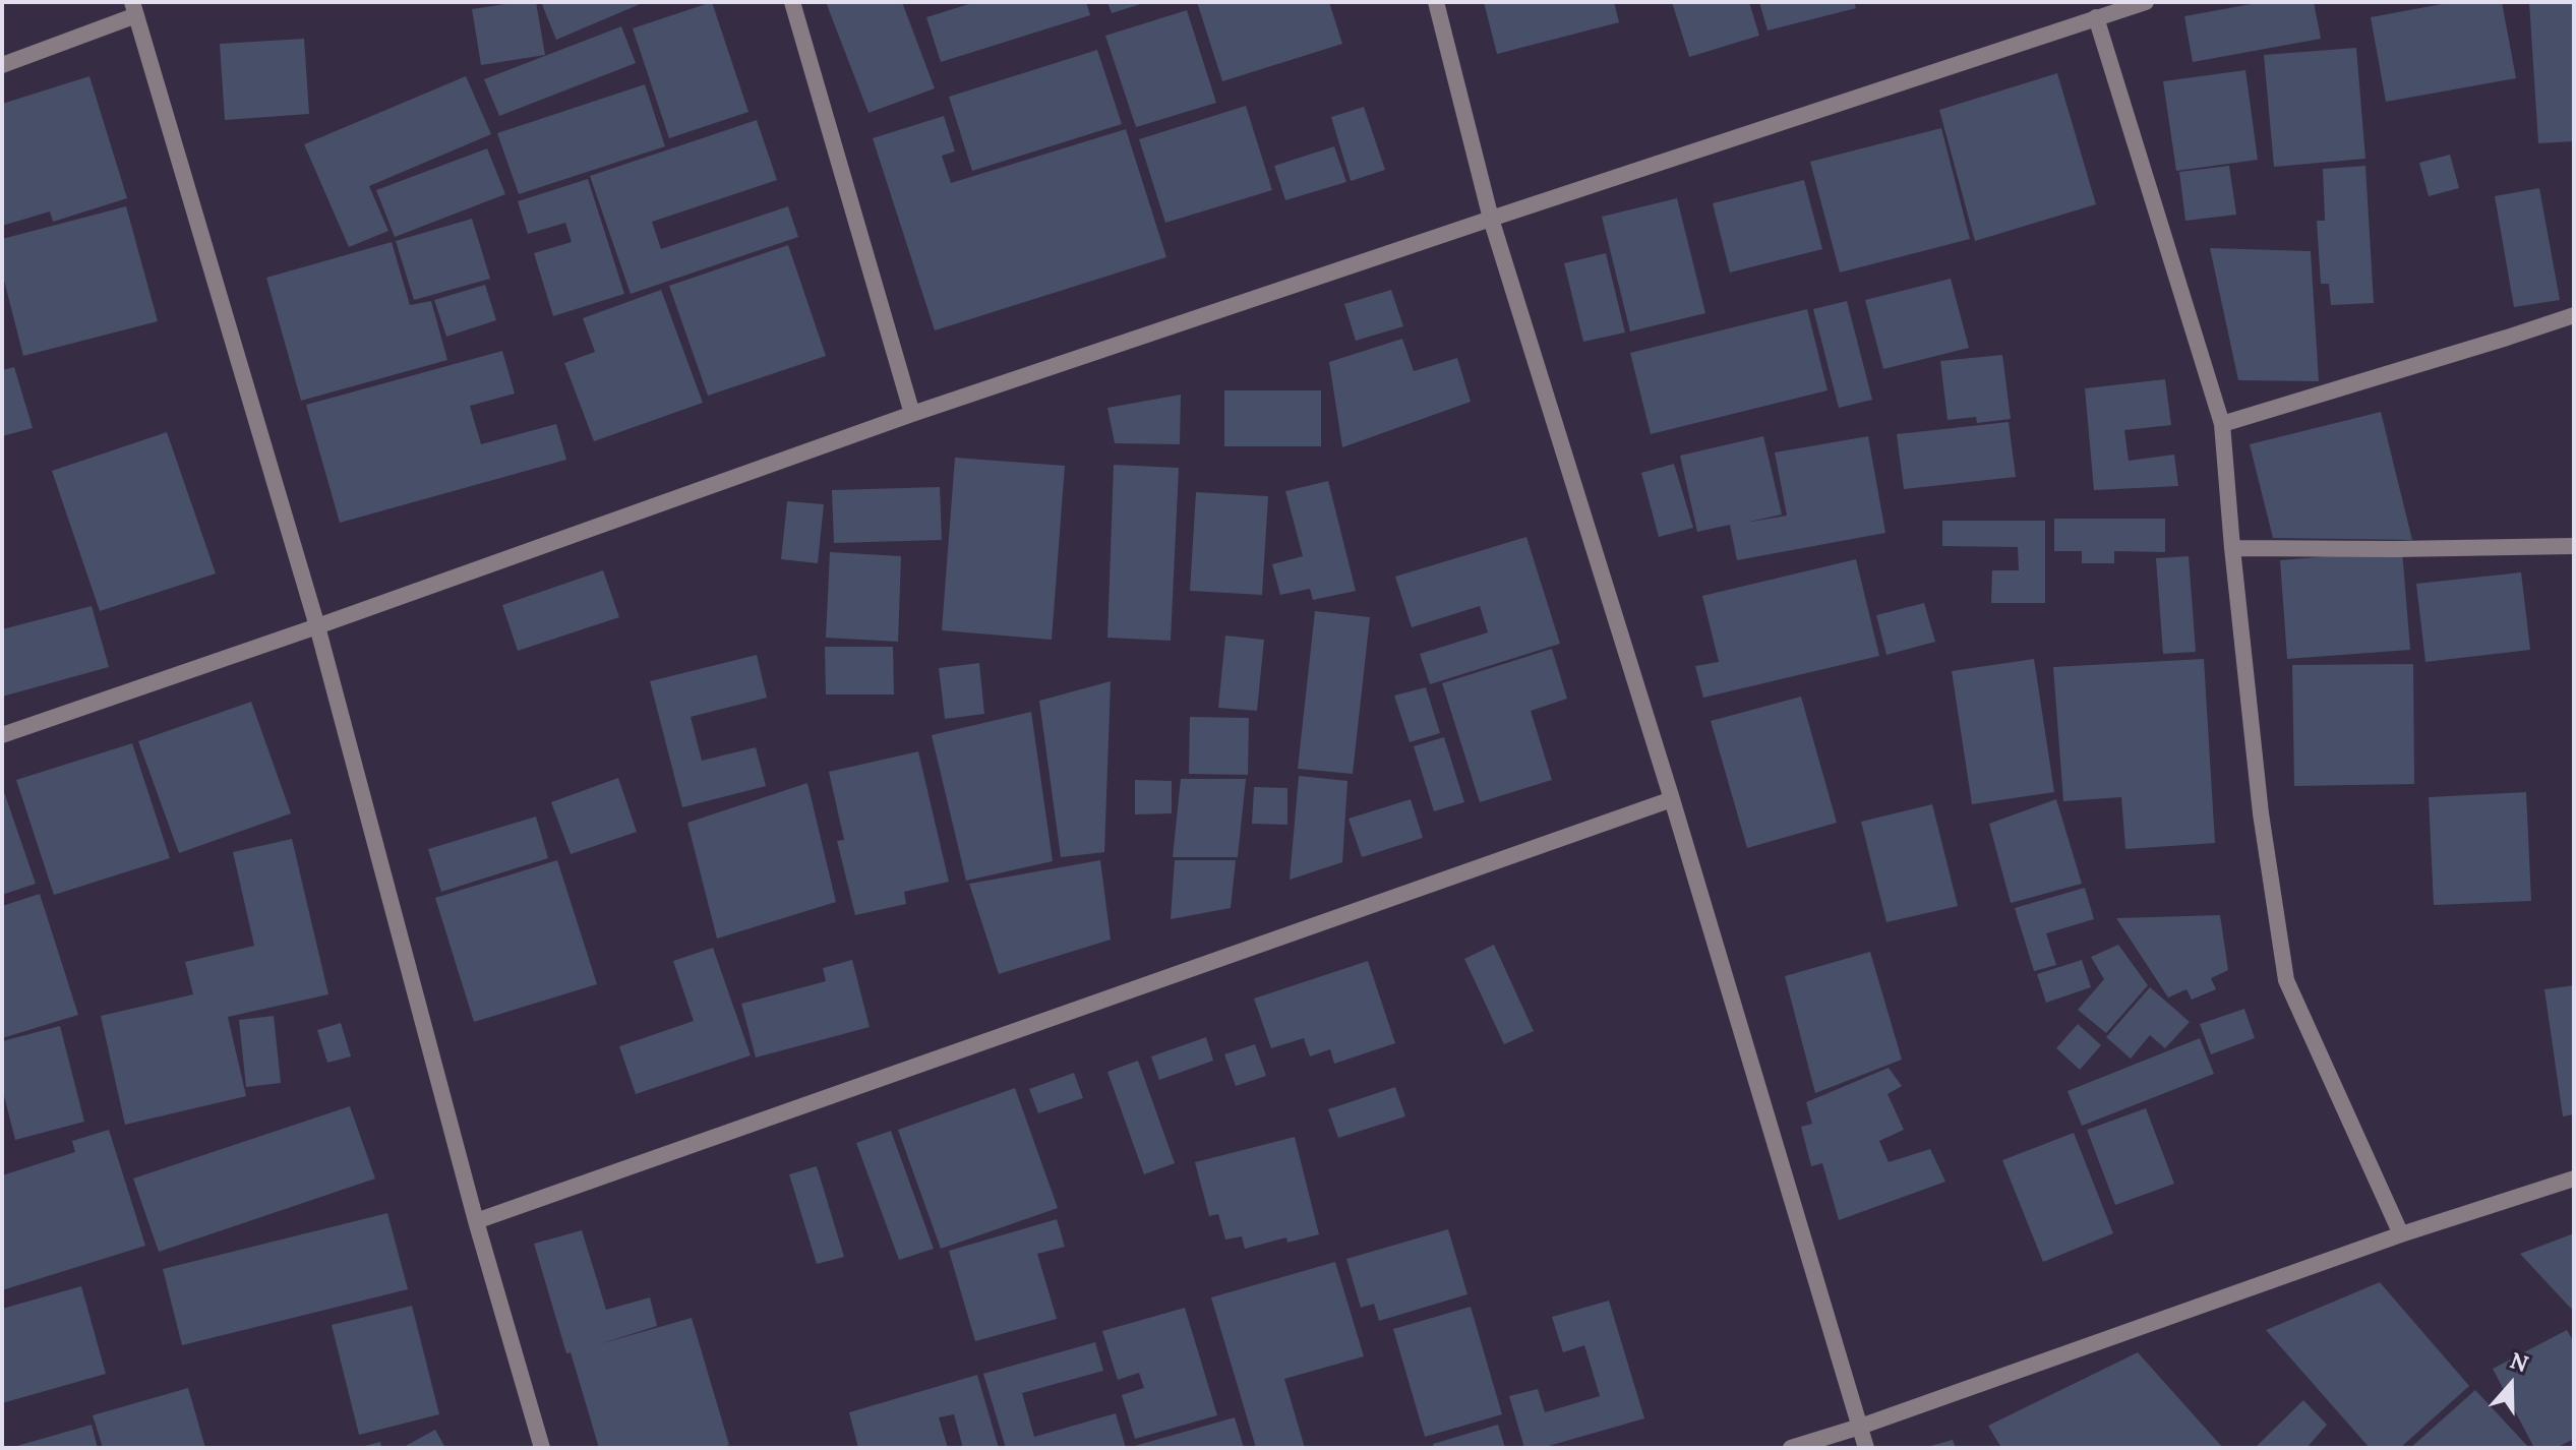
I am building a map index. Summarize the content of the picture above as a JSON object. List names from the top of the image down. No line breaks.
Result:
{"north":"top"}
